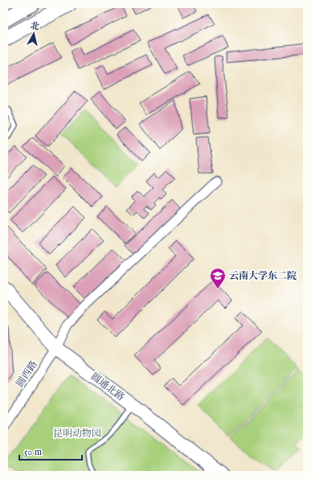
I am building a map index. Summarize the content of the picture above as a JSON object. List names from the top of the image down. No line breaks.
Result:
{"streets":{"main road":["圆通北路"],"street":["圆西路"]},"crossings":[["圆西路","圆通北路"]],"parks":["昆明动物园"],"places":{"school or university":["云南大学东二院"]},"scale_bar":"50 m","north":"top"}
